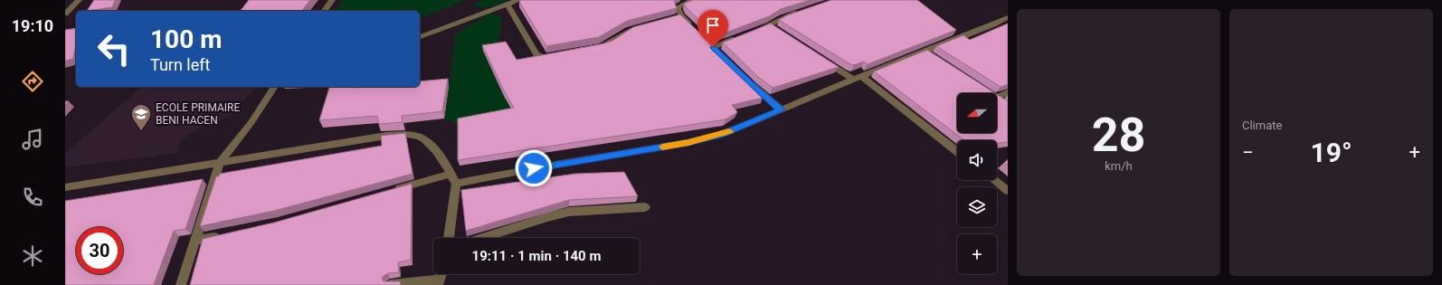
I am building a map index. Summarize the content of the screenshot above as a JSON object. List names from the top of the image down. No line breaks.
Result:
{"places":{"school or university":["ECOLE PRIMAIRE BENI HACEN"]},"north":"left","page":{"tabs":"19:10","tile":[["28","km/h"],"Climate"],"turn":["100 m","Turn left"],"map_buttons":"+","heat":["−","19°","+"],"limit":"30","trip":"19:11 · 1 min · 140 m"}}
